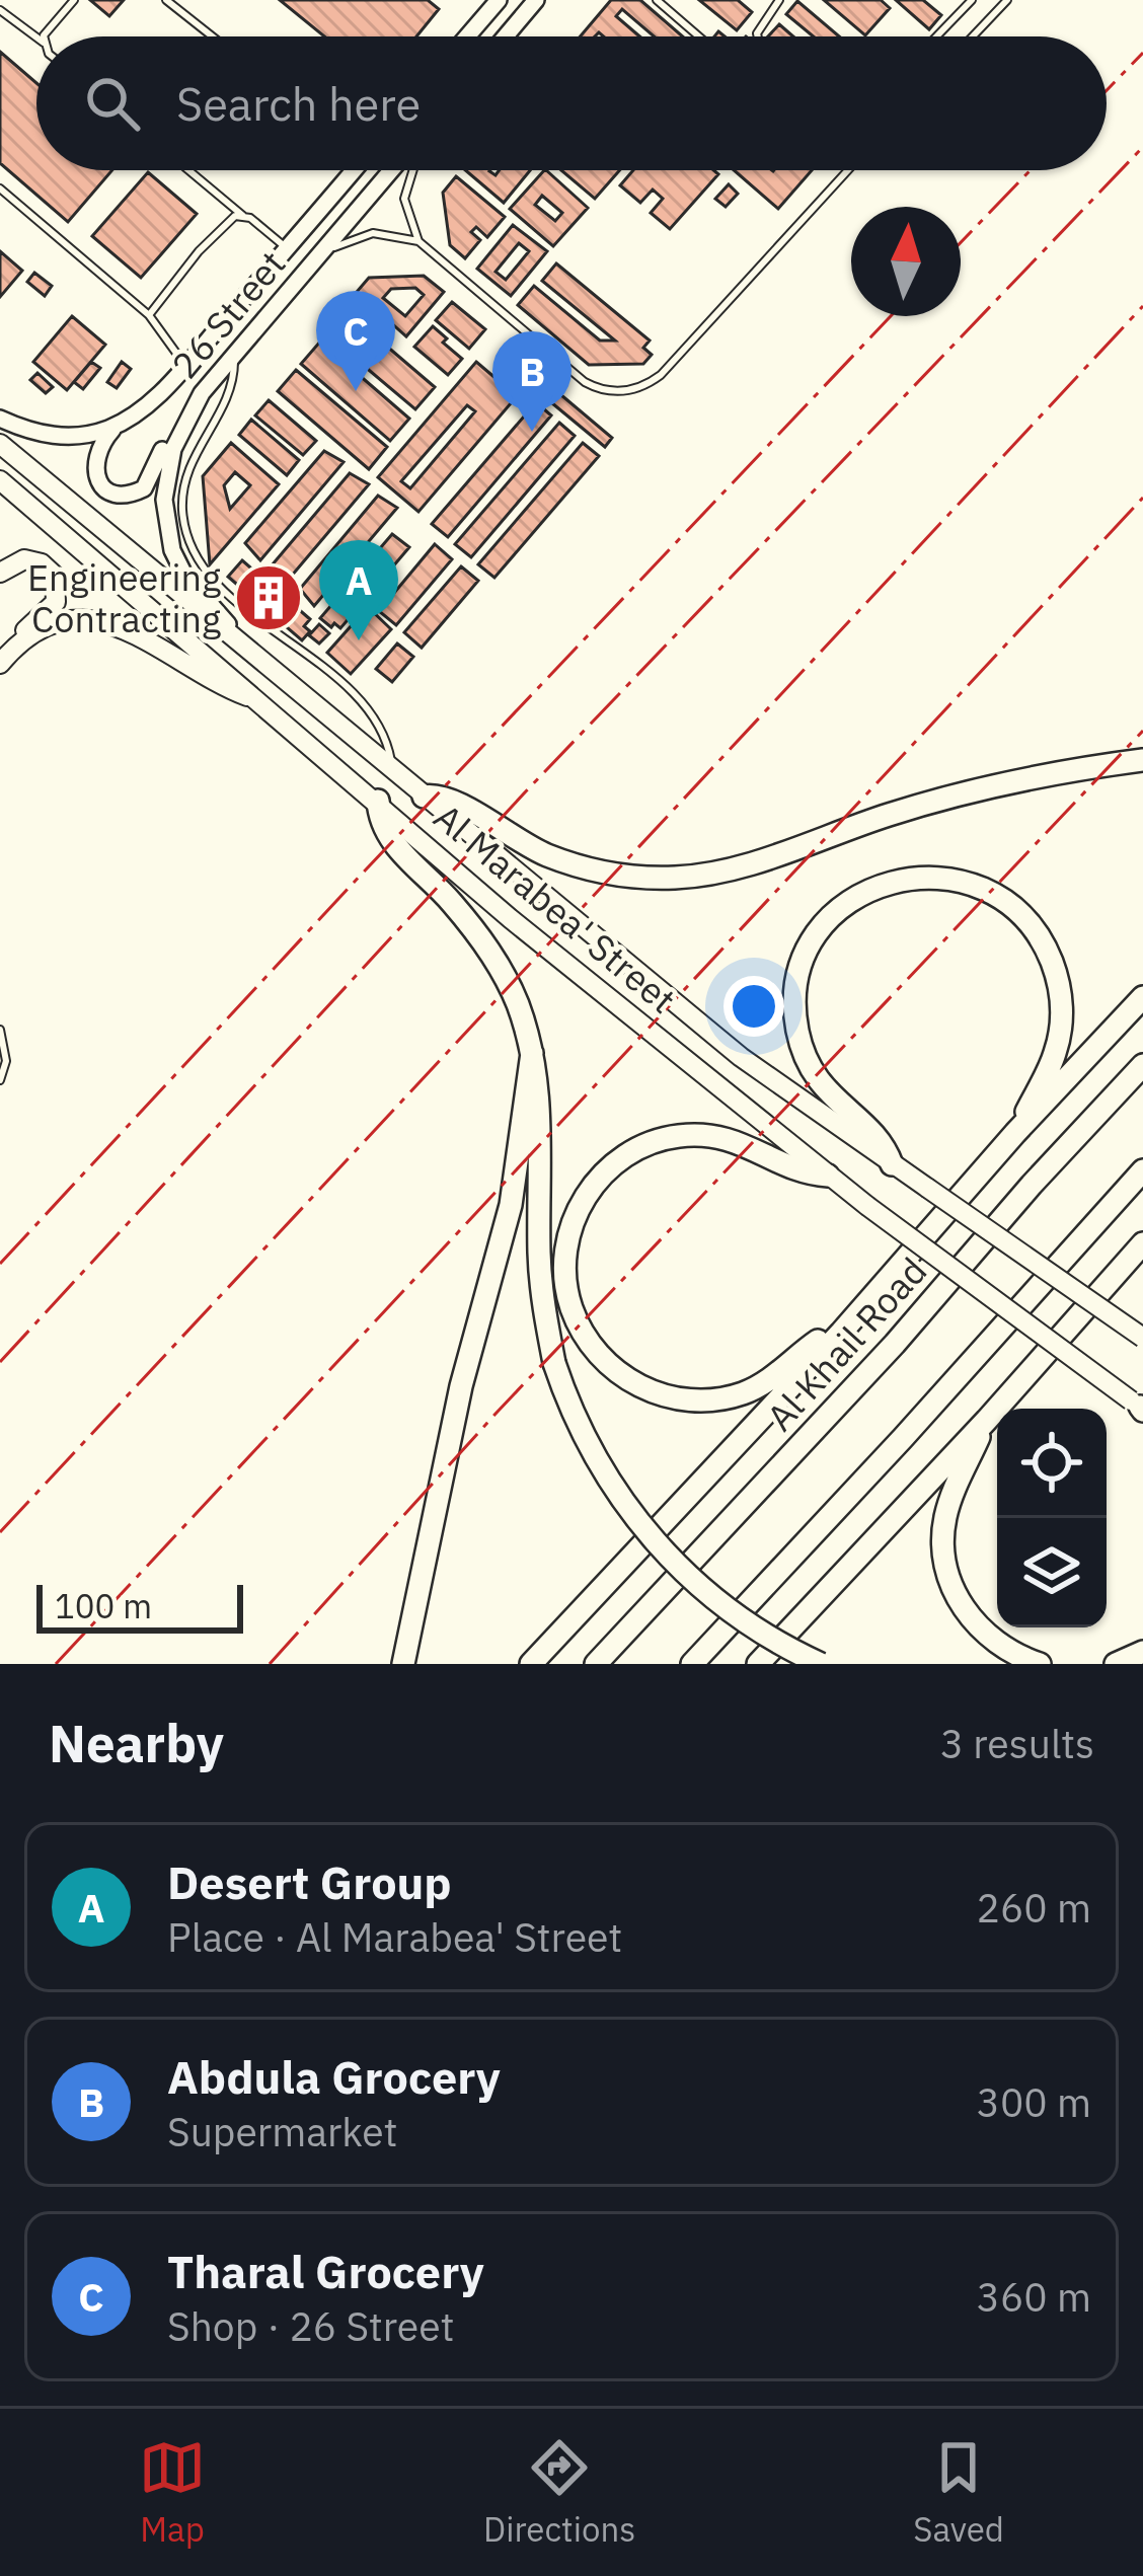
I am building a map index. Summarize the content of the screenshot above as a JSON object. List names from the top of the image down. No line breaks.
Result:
{"streets":{"highway":["Al Khail Road"],"main road":["Al Marabea' Street"],"street":["26 Street"]},"crossings":[["26 Street","Al Marabea' Street"]],"places":{"building":["Engineering Contracting"]},"scale_bar":"100 m","north":"top","page":{"search":"Search here","pins":["C","B","A"],"scale":"100 m","heading":["Nearby","3 results"],"list":[{"mark":"A","name":"Desert Group","note":"Place · Al Marabea' Street","value":"260 m"},{"mark":"B","name":"Abdula Grocery","note":"Supermarket","value":"300 m"},{"mark":"C","name":"Tharal Grocery","note":"Shop · 26 Street","value":"360 m"}],"nav":["Map","Directions","Saved"]}}
